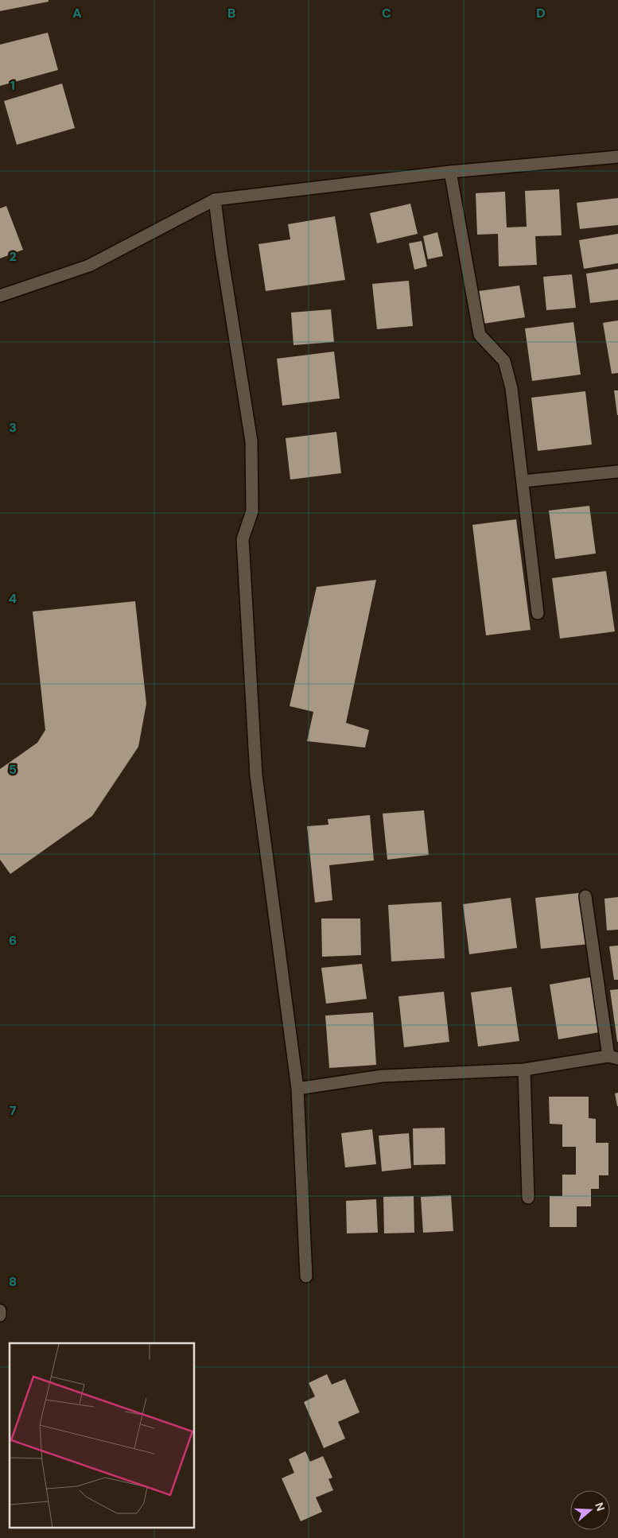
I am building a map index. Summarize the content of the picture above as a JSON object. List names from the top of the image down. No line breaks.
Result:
{"north":"right","grid":{"columns":["A","B","C","D"],"rows":["1","2","3","4","5","6","7","8"]}}
